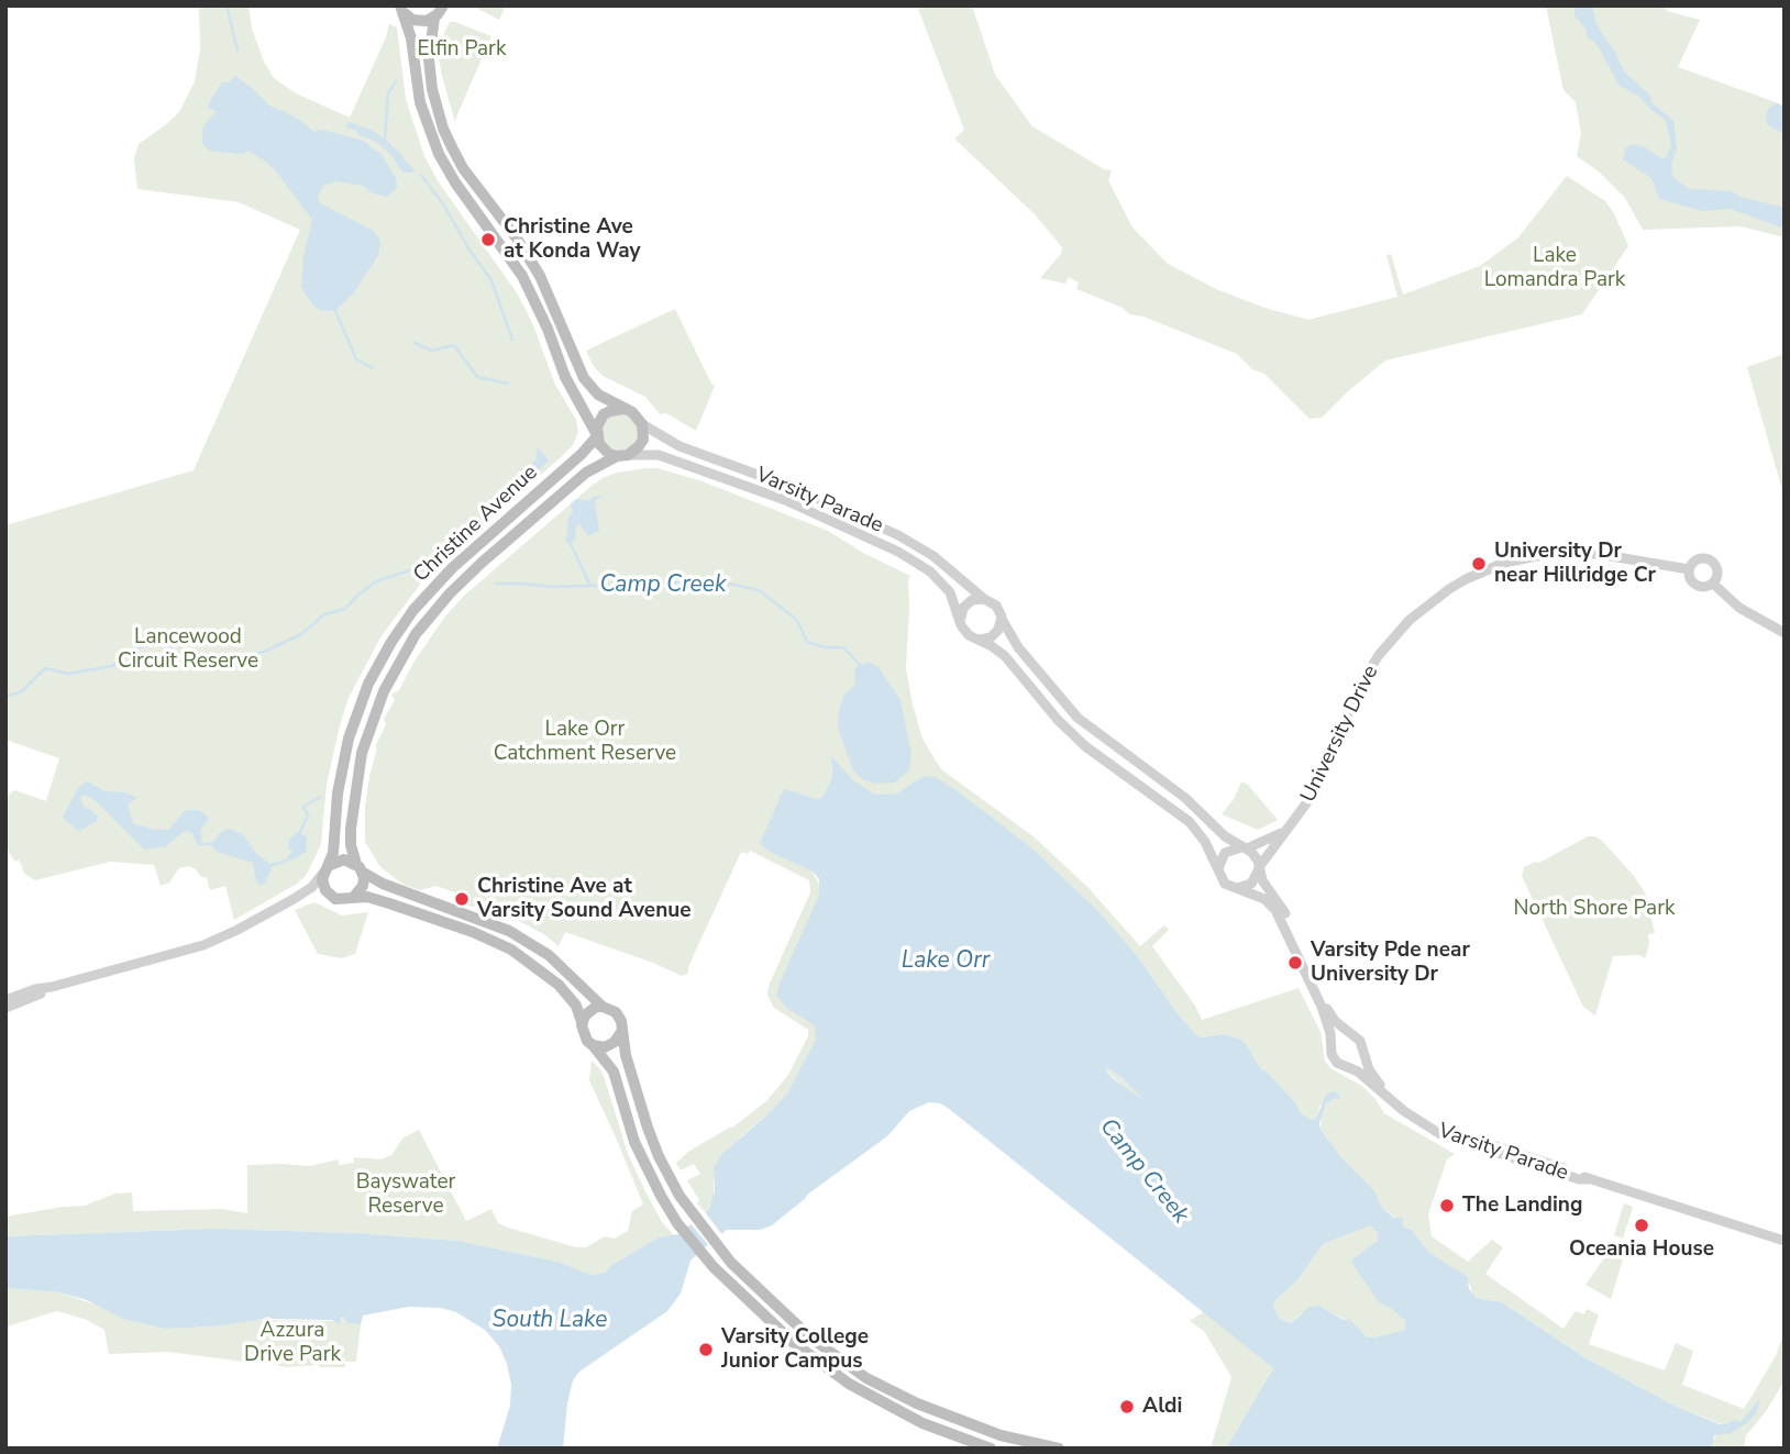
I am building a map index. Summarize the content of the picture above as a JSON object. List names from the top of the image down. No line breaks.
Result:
{"streets":{"main road":["Christine Avenue"],"street":["Varsity Parade","University Drive"]},"crossings":[["Varsity Parade","Christine Avenue"],["Varsity Parade","University Drive"]],"water":["Camp Creek","Lake Orr","South Lake"],"parks":["Elfin Park","Lake Lomandra Park","Lancewood Circuit Reserve","Lake Orr Catchment Reserve","North Shore Park","Bayswater Reserve","Azzura Drive Park"],"places":["Christine Ave at Konda Way","University Dr near Hillridge Cr","Christine Ave at Varsity Sound Avenue","Varsity Pde near University Dr","The Landing","Oceania House","Varsity College Junior Campus","Aldi"]}
